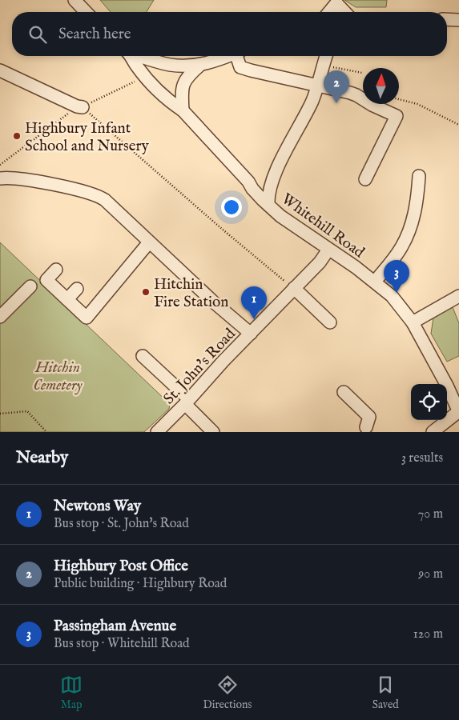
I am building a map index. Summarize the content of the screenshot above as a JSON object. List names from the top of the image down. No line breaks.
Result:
{"streets":{"street":["Whitehill Road","St. John's Road"]},"crossings":[["Whitehill Road","St. John's Road"]],"parks":["Hitchin Cemetery"],"places":["Highbury Infant School and Nursery","Hitchin Fire Station"],"north":"top","page":{"search":"Search here","pins":["2","3","1"],"heading":["Nearby","3 results"],"list":[{"mark":"1","name":"Newtons Way","note":"Bus stop · St. John's Road","value":"70 m"},{"mark":"2","name":"Highbury Post Office","note":"Public building · Highbury Road","value":"90 m"},{"mark":"3","name":"Passingham Avenue","note":"Bus stop · Whitehill Road","value":"120 m"}],"nav":["Map","Directions","Saved"]}}
